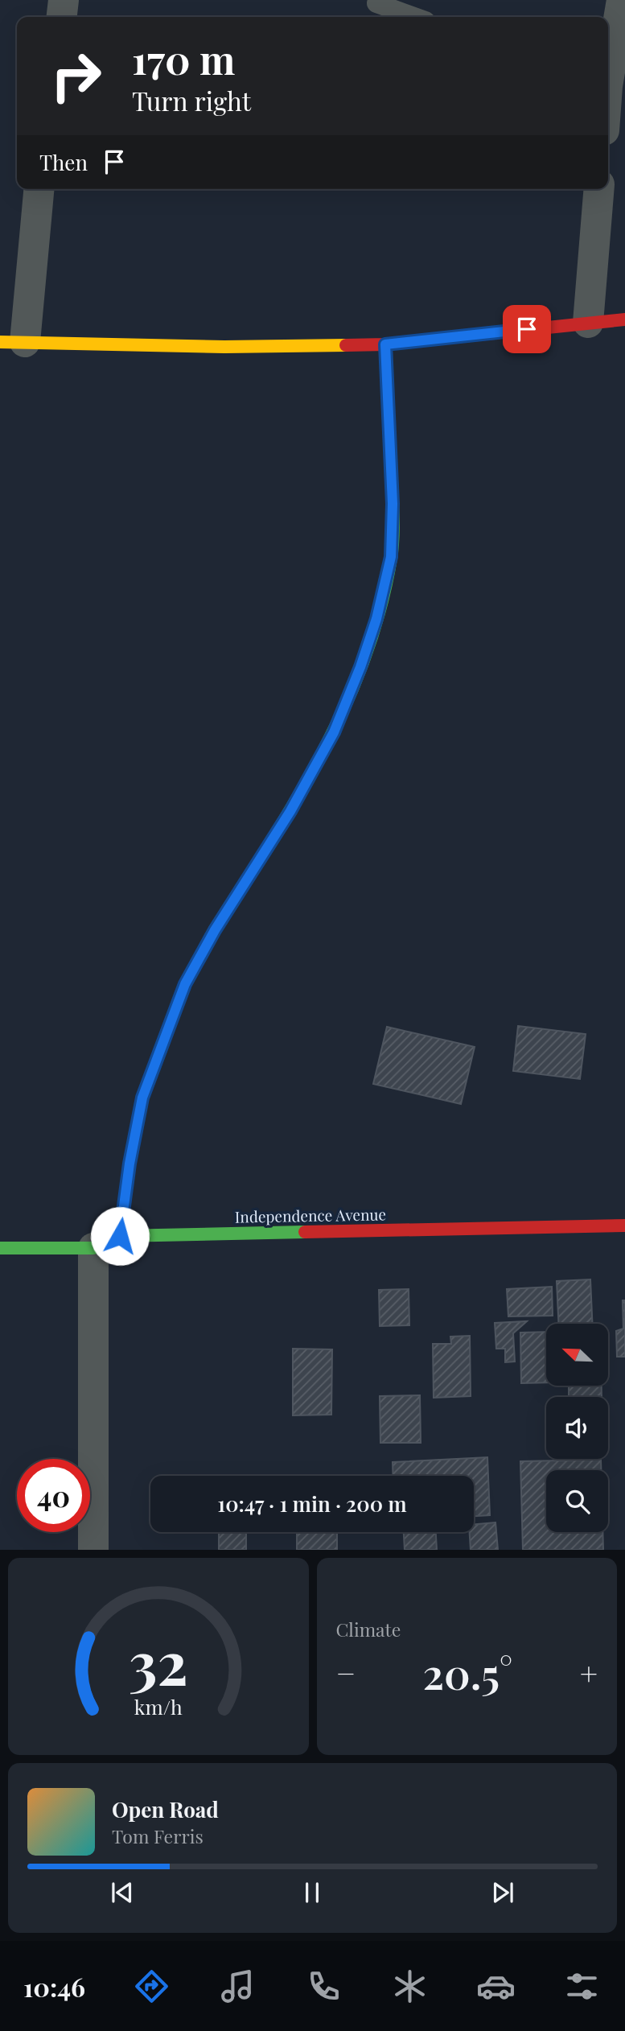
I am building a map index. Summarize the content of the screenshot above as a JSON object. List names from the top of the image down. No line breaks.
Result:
{"streets":{"street":["Independence Avenue"]},"north":"top left","page":{"turn":["170 m","Turn right"],"then":"Then","limit":"40","trip":"10:47 · 1 min · 200 m","tile":"Climate","heat":["−","20.5°","+"],"song":["Open Road","Tom Ferris"],"tabs":"10:46","gauge":["32","km/h"]}}
